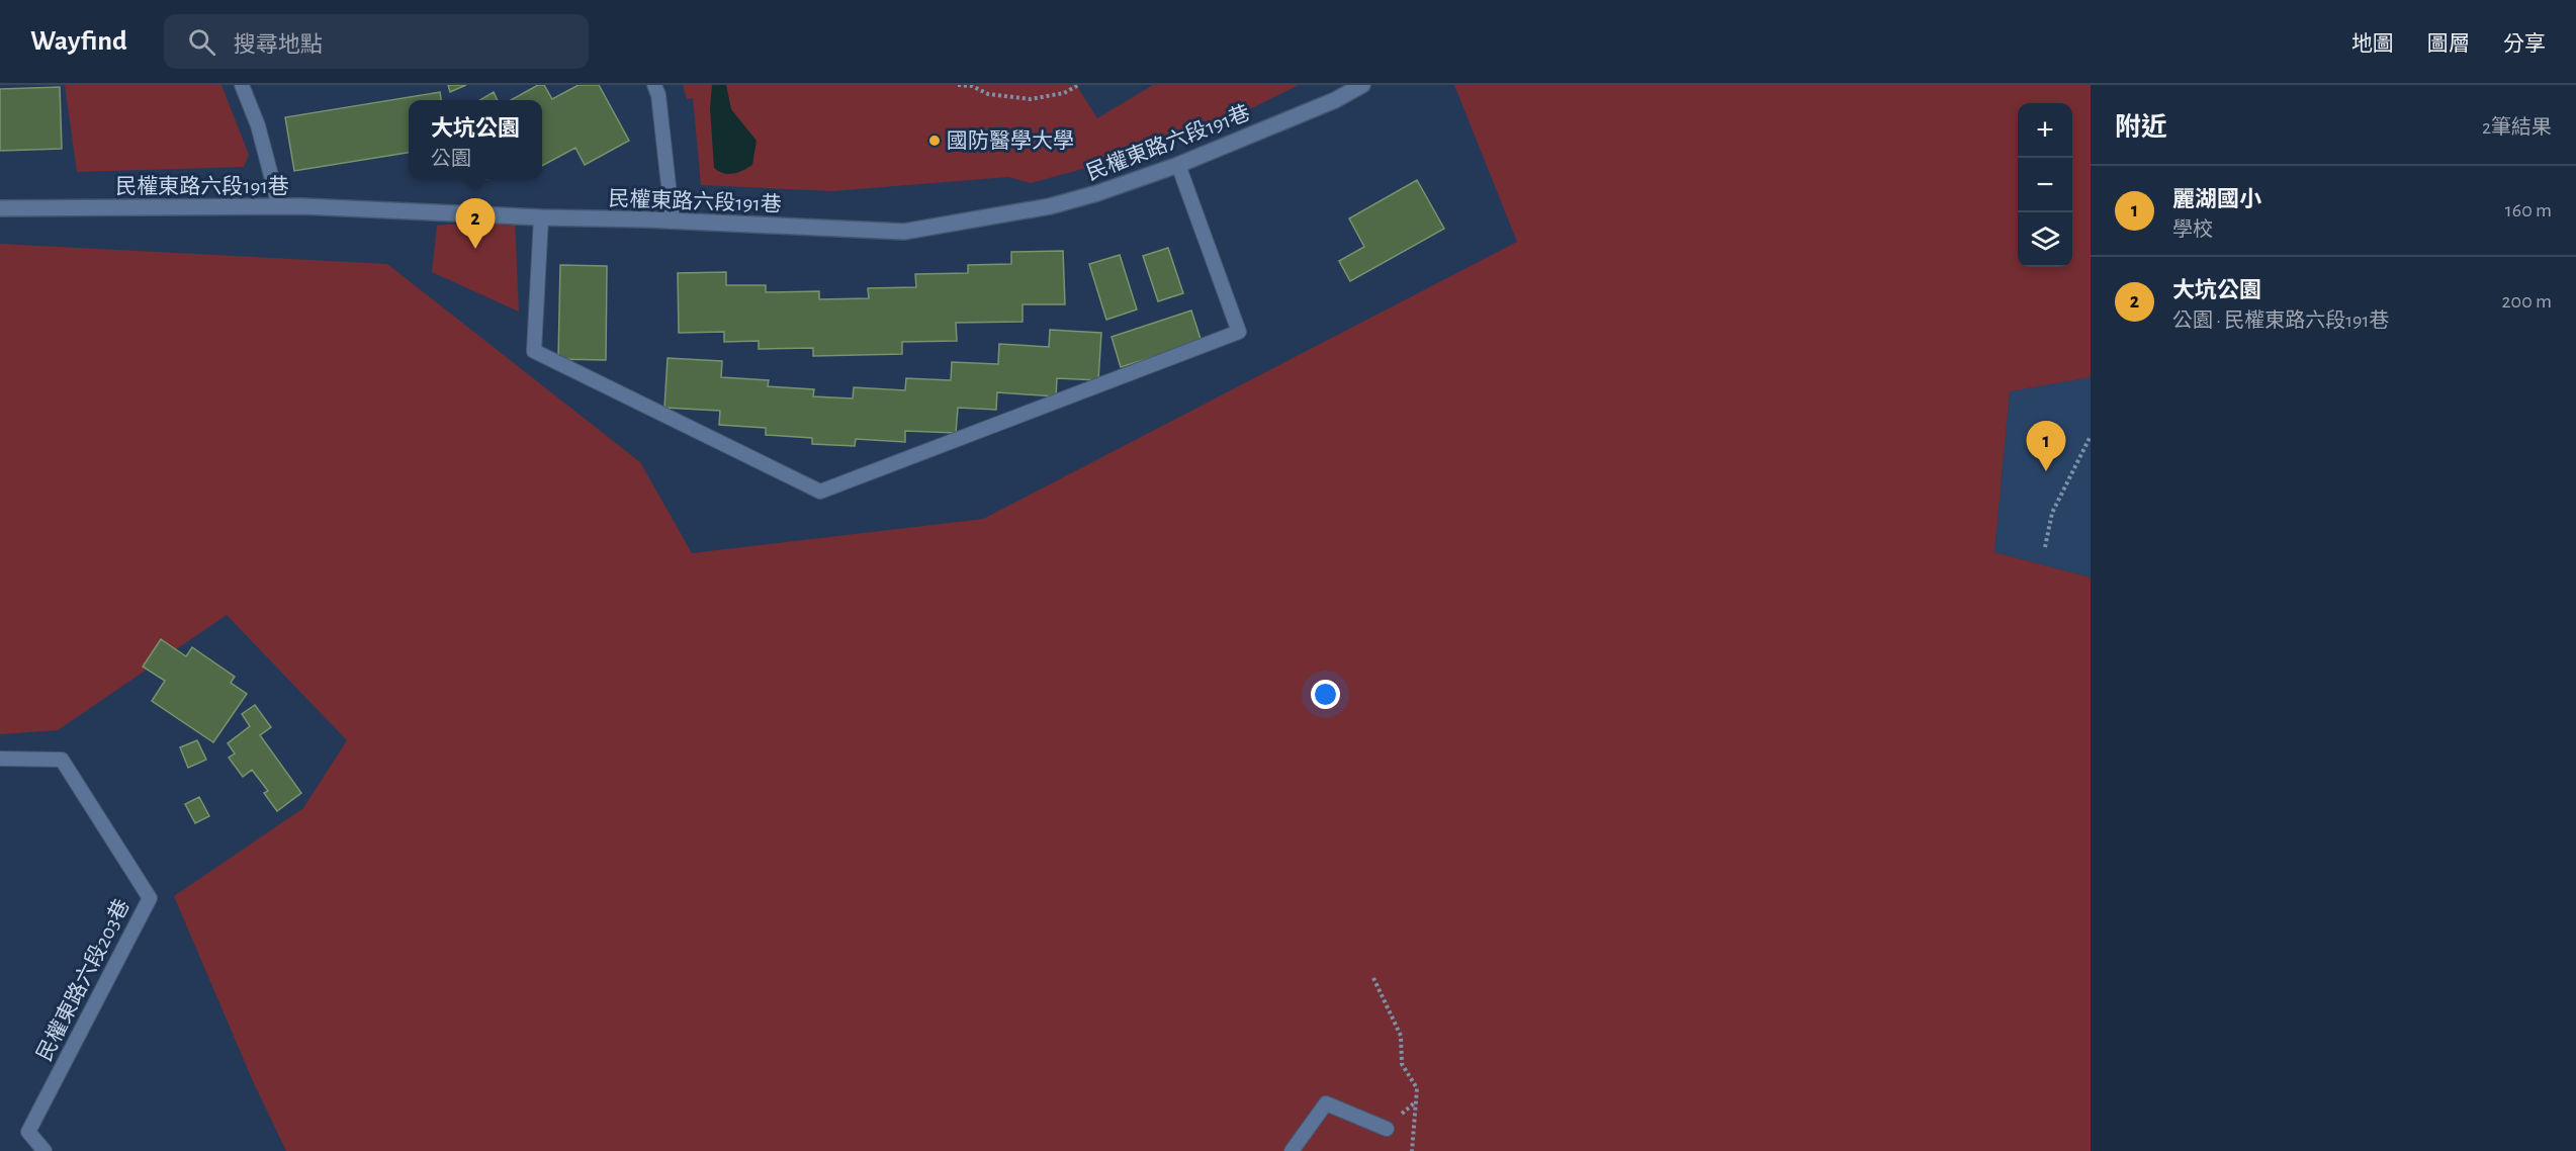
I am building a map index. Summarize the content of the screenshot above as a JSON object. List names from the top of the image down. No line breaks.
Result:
{"streets":{"street":["民權東路六段191巷"],"lane":["民權東路六段203巷"]},"places":["國防醫學大學"],"page":{"header":"Wayfind","search":"搜尋地點","nav":["地圖","圖層","分享"],"heading":["附近","2筆結果"],"popup":["大坑公園","公園"],"map_buttons":["+","−"],"list":[{"mark":"1","name":"麗湖國小","note":"學校","value":"160 m"},{"mark":"2","name":"大坑公園","note":"公園 · 民權東路六段191巷","value":"200 m"}],"pins":["2","1"]}}
